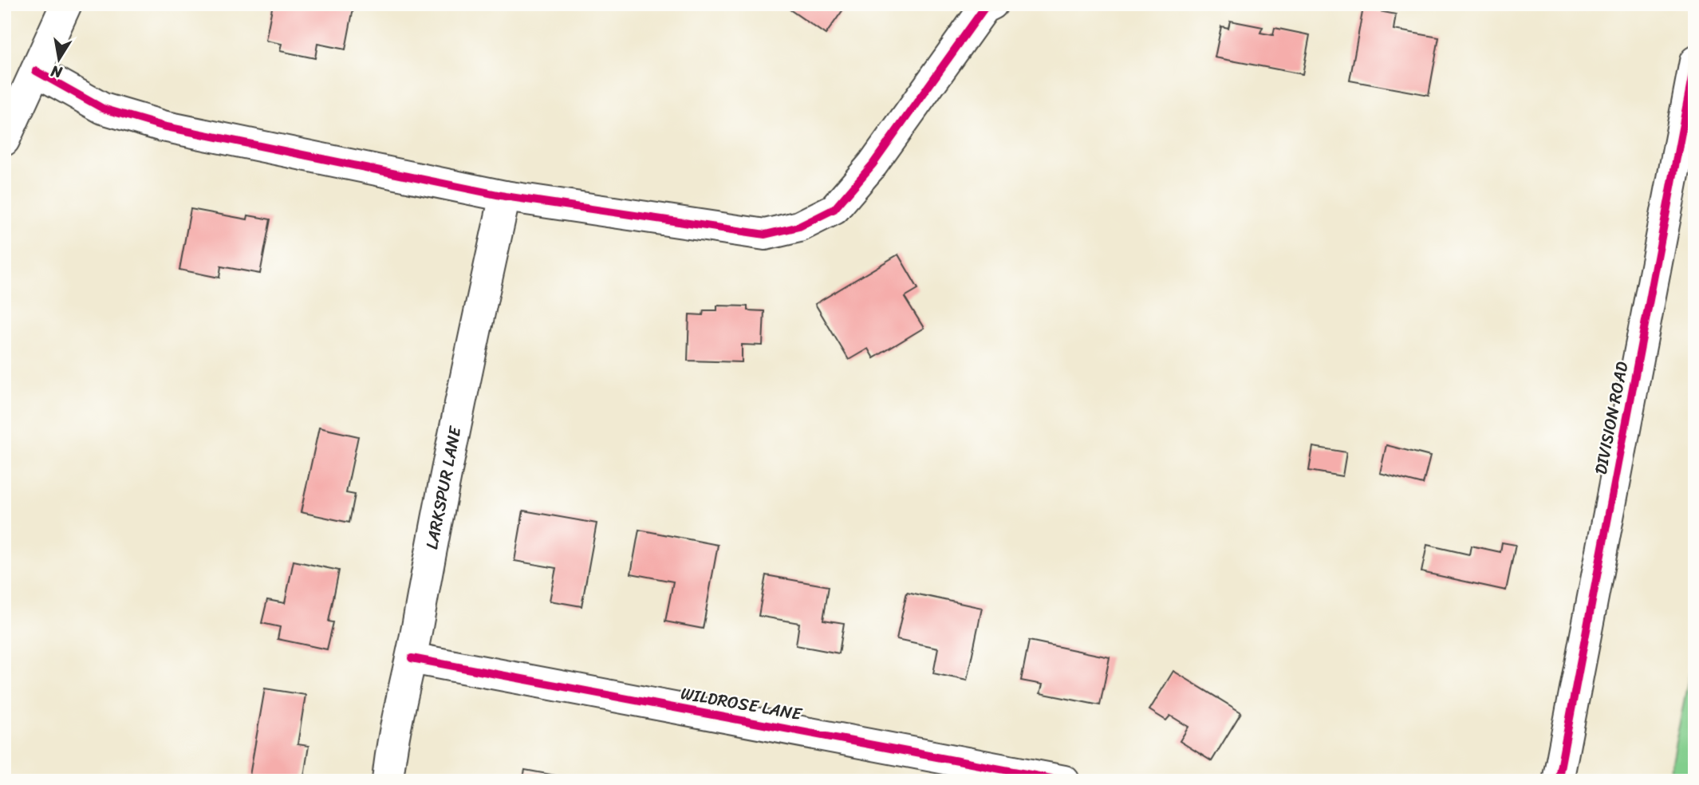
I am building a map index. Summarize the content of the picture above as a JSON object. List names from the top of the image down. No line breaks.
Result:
{"streets":{"street":["DIVISION ROAD","LARKSPUR LANE","WILDROSE LANE"]},"crossings":[["LARKSPUR LANE","WILDROSE LANE"]],"north":"bottom"}
